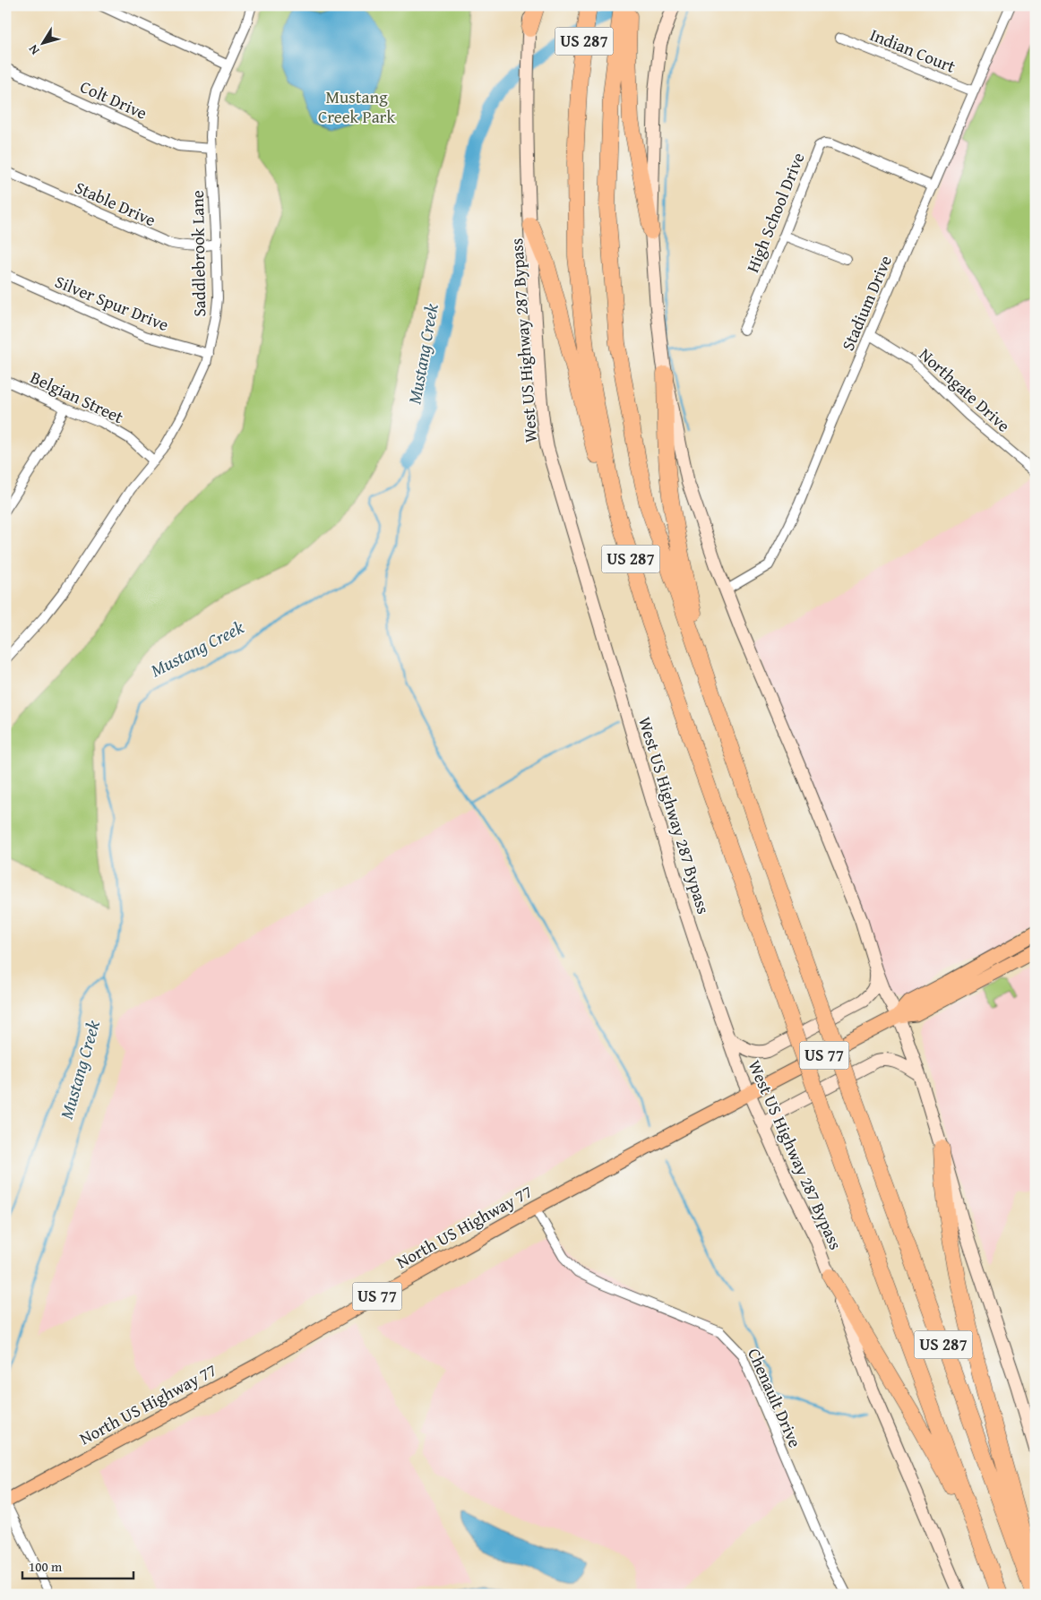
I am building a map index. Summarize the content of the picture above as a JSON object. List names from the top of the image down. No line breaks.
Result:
{"streets":{"highway":["US 287"],"main road":["West US Highway 287 Bypass","US 77","North US Highway 77"],"street":["Indian Court","Colt Drive","Stable Drive","High School Drive","Saddlebrook Lane","Silver Spur Drive","Stadium Drive","Northgate Drive","Belgian Street","Chenault Drive"]},"crossings":[["Indian Court","Stadium Drive"],["Colt Drive","Saddlebrook Lane"],["Stable Drive","Saddlebrook Lane"],["High School Drive","Stadium Drive"],["Saddlebrook Lane","Silver Spur Drive"],["Saddlebrook Lane","Belgian Street"],["Stadium Drive","Northgate Drive"],["West US Highway 287 Bypass","North US Highway 77"],["North US Highway 77","Chenault Drive"]],"water":["Mustang Creek"],"parks":["Mustang Creek Park"],"scale_bar":"100 m","north":"bottom left"}
